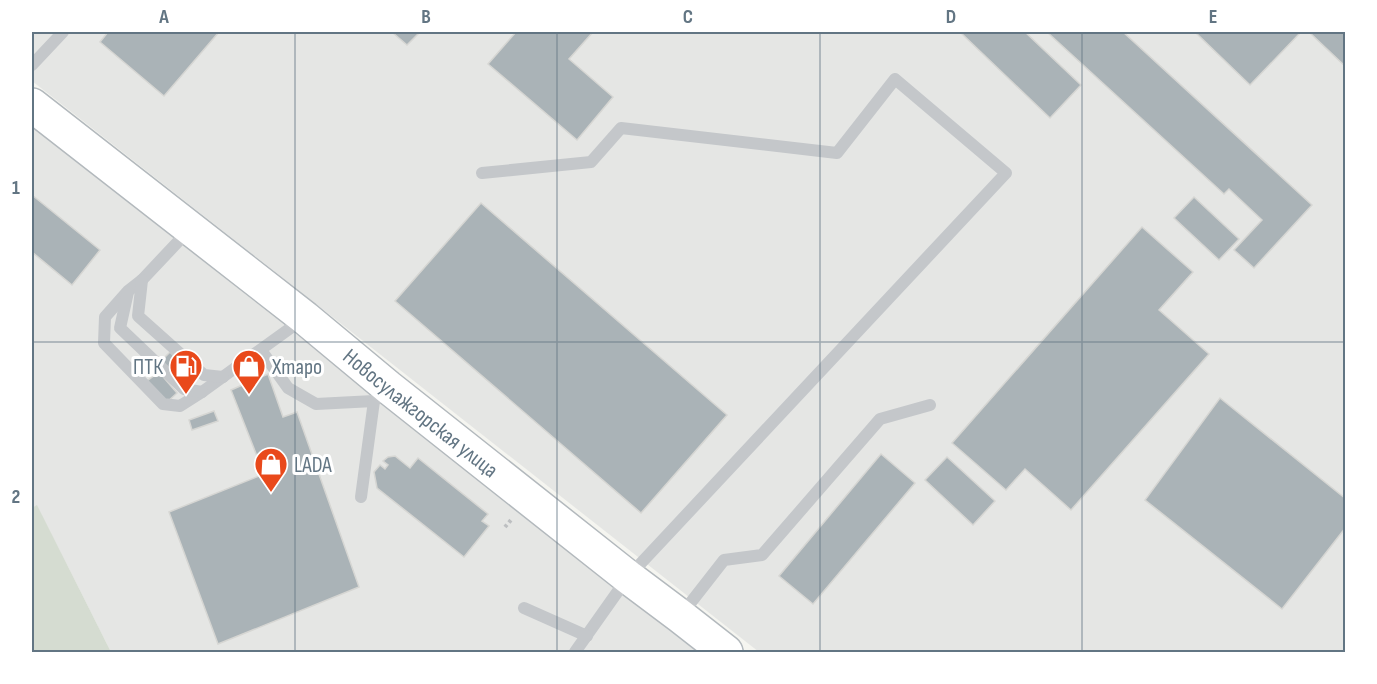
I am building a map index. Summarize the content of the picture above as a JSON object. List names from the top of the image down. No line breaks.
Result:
{"streets":{"main road":["Новосулажгорская улица"]},"places":{"fuel station":["ПТК"],"shop":["Хтаро","LADA"]},"grid":{"columns":["A","B","C","D","E"],"rows":["1","2"]}}
